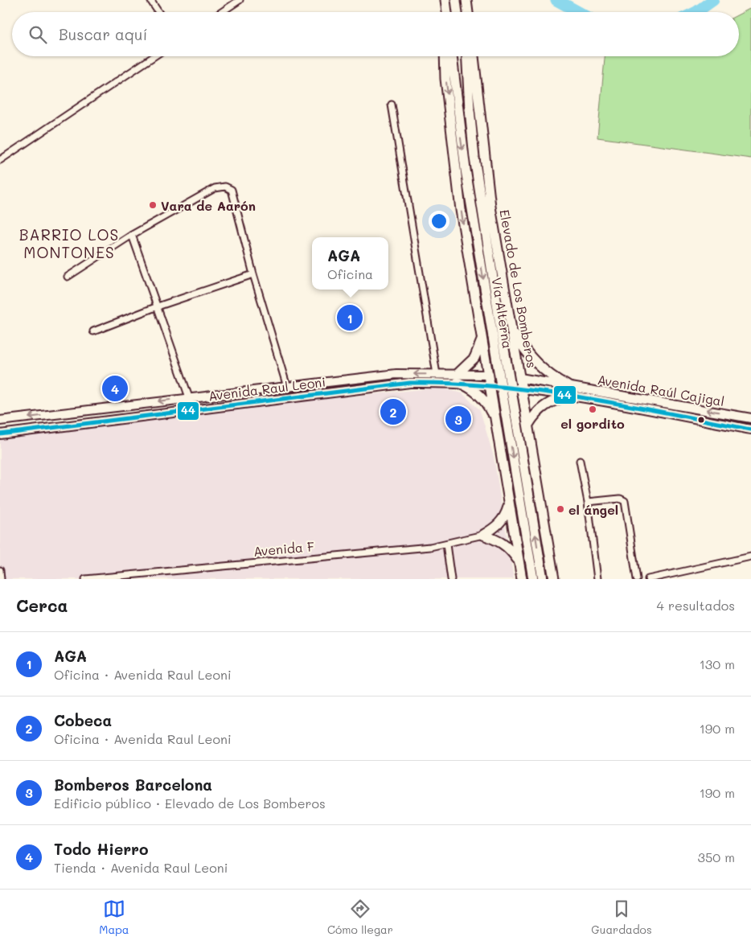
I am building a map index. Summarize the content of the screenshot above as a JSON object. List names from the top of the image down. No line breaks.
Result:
{"streets":{"highway":["Elevado de Los Bomberos","Vía Alterna"],"main road":["Avenida Raul Leoni","Avenida Raúl Cajigal"],"street":["Avenida F"]},"crossings":[["Elevado de Los Bomberos","Vía Alterna"],["Elevado de Los Bomberos","Avenida Raul Leoni"],["Elevado de Los Bomberos","Avenida Raúl Cajigal"],["Avenida Raul Leoni","Avenida Raúl Cajigal"]],"one_way":["Avenida Raúl Cajigal"],"districts":["BARRIO LOS MONTONES"],"places":["Vara de Aarón","el gordito","el ángel"],"lines":["transit line 44"],"page":{"search":"Buscar aquí","popup":["AGA","Oficina"],"pins":["1","4","2","3"],"heading":["Cerca","4 resultados"],"list":[{"mark":"1","name":"AGA","note":"Oficina · Avenida Raul Leoni","value":"130 m"},{"mark":"2","name":"Cobeca","note":"Oficina · Avenida Raul Leoni","value":"190 m"},{"mark":"3","name":"Bomberos Barcelona","note":"Edificio público · Elevado de Los Bomberos","value":"190 m"},{"mark":"4","name":"Todo Hierro","note":"Tienda · Avenida Raul Leoni","value":"350 m"}],"nav":["Mapa","Cómo llegar","Guardados"]}}
